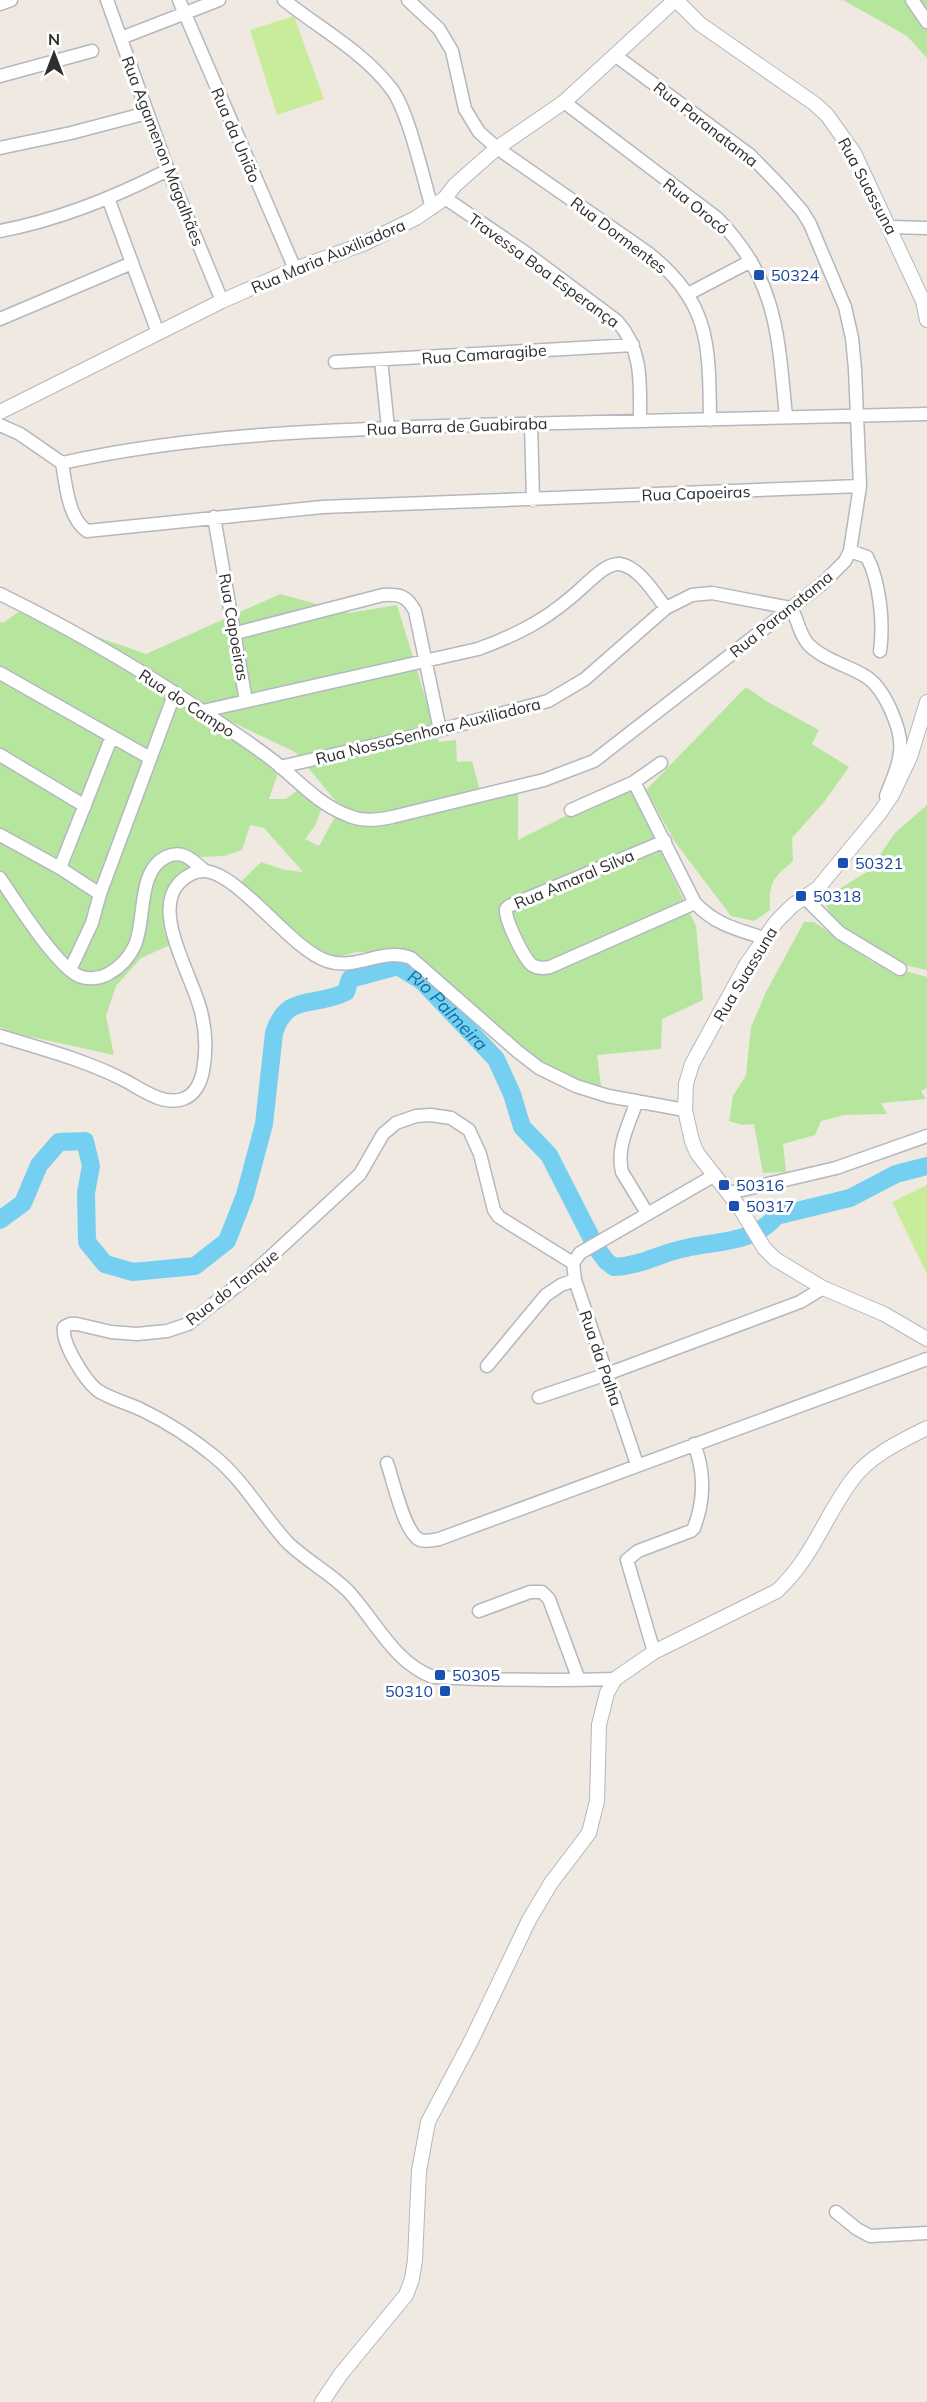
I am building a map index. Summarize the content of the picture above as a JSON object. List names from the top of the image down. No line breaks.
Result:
{"streets":{"street":["Rua Paranatama","Rua da União","Rua Agamenon Magalhães","Rua Suassuna","Rua Orocó","Rua Dormentes","Rua Maria Auxiliadora","Travessa Boa Esperança","Rua Camaragibe","Rua Barra de Guabiraba","Rua Capoeiras","Rua do Campo","Rua NossaSenhora Auxiliadora","Rua Amaral Silva","Rua do Tanque","Rua da Palha"]},"crossings":[["Rua Paranatama","Rua Maria Auxiliadora"],["Rua Paranatama","Rua Barra de Guabiraba"],["Rua Paranatama","Rua Capoeiras"],["Rua Paranatama","Rua do Campo"],["Rua Paranatama","Rua NossaSenhora Auxiliadora"],["Rua da União","Rua Maria Auxiliadora"],["Rua Agamenon Magalhães","Rua Maria Auxiliadora"],["Rua Suassuna","Rua Maria Auxiliadora"],["Rua Orocó","Rua Maria Auxiliadora"],["Rua Orocó","Rua Barra de Guabiraba"],["Rua Dormentes","Rua Maria Auxiliadora"],["Rua Dormentes","Rua Barra de Guabiraba"],["Rua Maria Auxiliadora","Travessa Boa Esperança"],["Travessa Boa Esperança","Rua Camaragibe"],["Travessa Boa Esperança","Rua Barra de Guabiraba"],["Rua Barra de Guabiraba","Rua Capoeiras"],["Rua do Campo","Rua NossaSenhora Auxiliadora"],["Rua do Tanque","Rua da Palha"]],"water":["Rio Palmeira"],"places":{"transit":["50324","50321","50318","50316","50317","50305","50310"]},"north":"top"}
